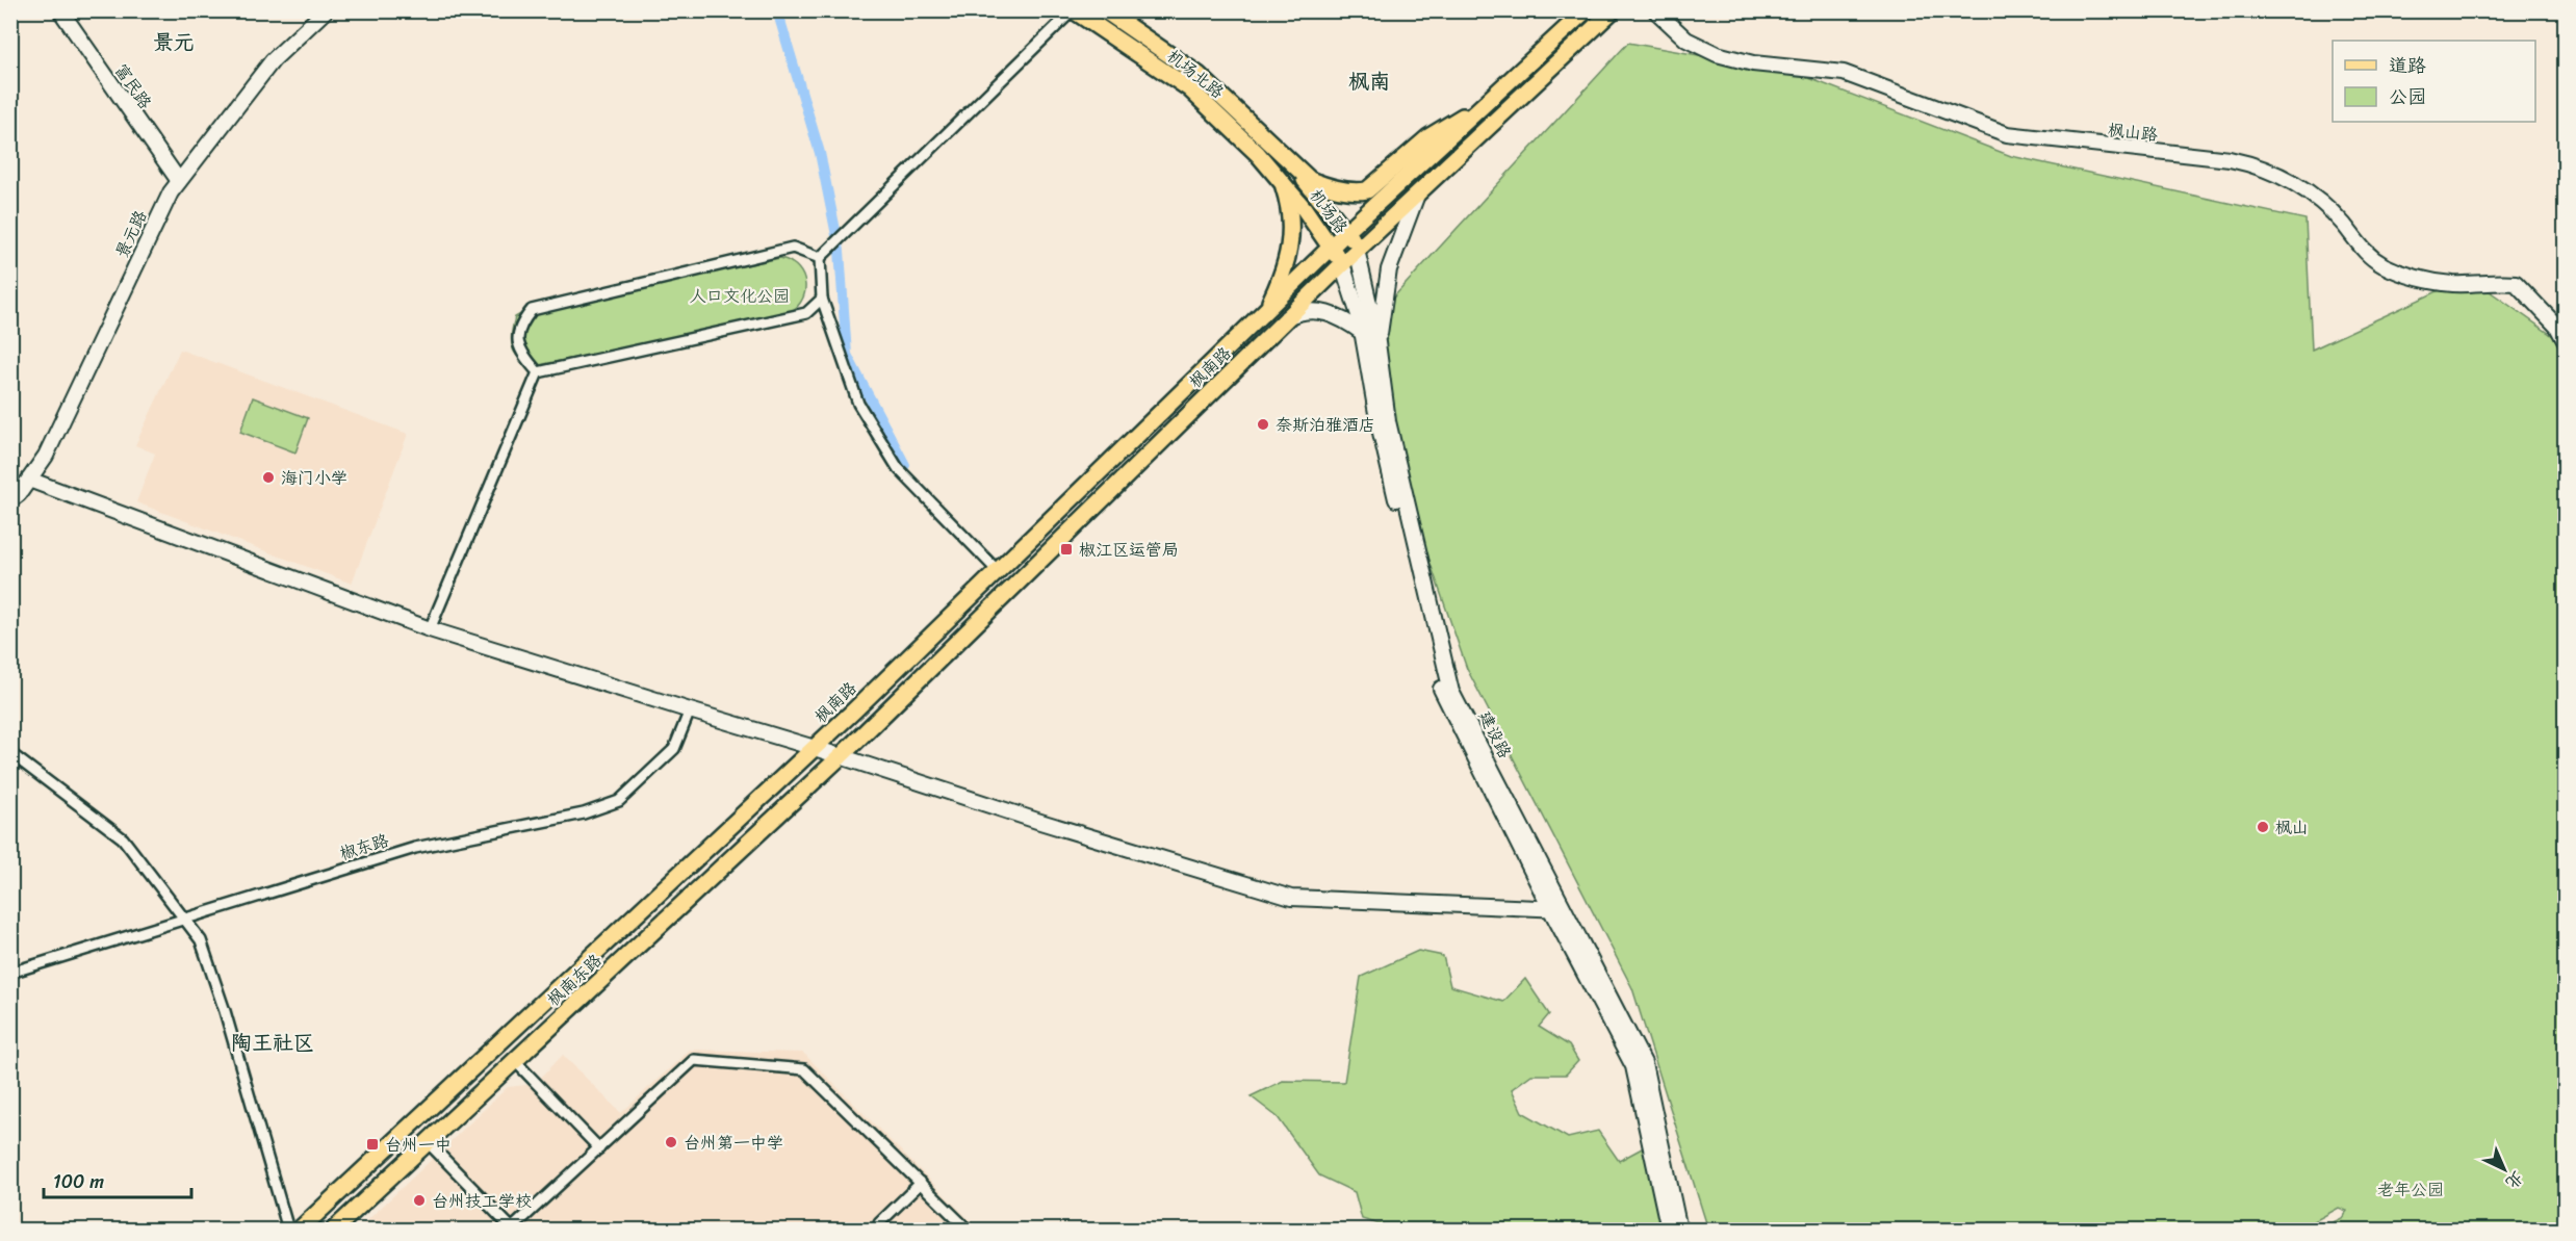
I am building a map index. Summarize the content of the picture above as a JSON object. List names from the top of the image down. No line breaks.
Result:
{"streets":{"main road":["机场北路","富民路","枫山路","机场路","景元路","枫南路","建设路","枫南东路"],"street":["椒东路"]},"crossings":[["机场北路","机场路"],["富民路","景元路"],["机场路","枫南路"],["机场路","建设路"],["枫南路","建设路"],["枫南路","枫南东路"]],"districts":["景元","枫南","陶王社区"],"parks":["人口文化公园","老年公园"],"places":{"other":["奈斯泊雅酒店","海门小学","枫山","台州第一中学","台州技工学校"],"transit":["椒江区运管局","台州一中"]},"legend":["道路","公园"],"scale_bar":"100 m","north":"bottom right"}
